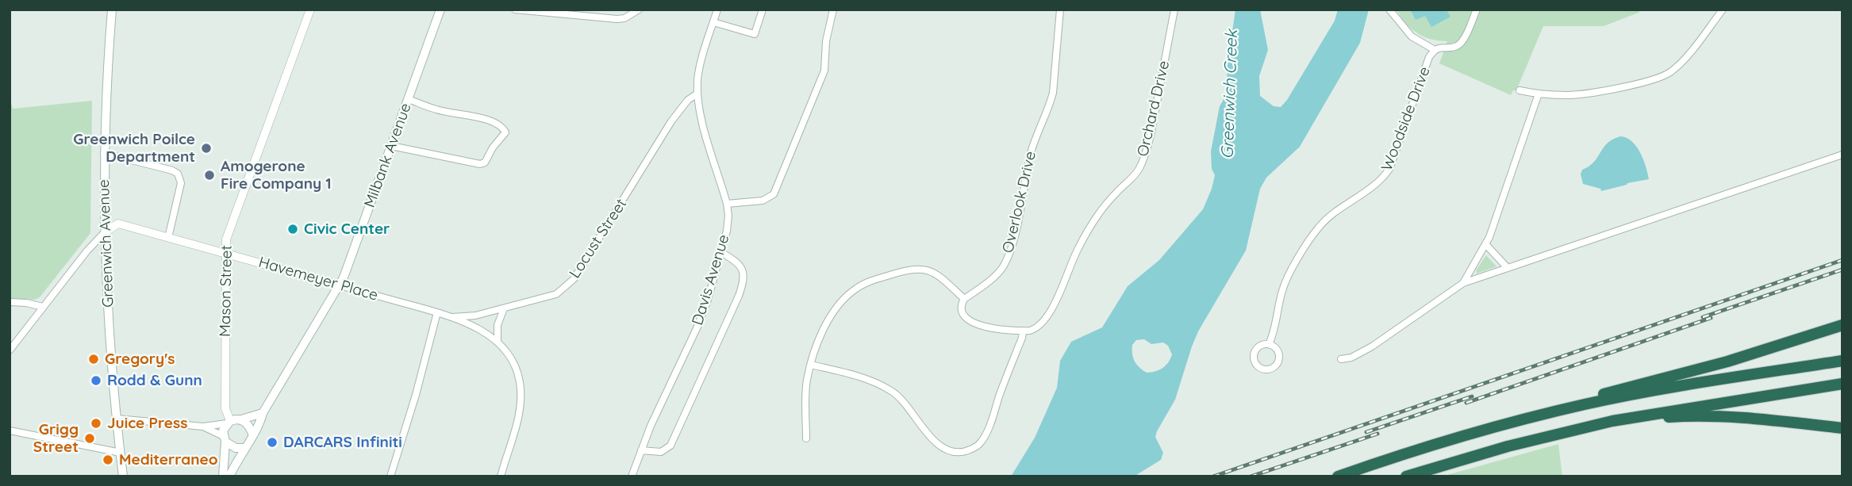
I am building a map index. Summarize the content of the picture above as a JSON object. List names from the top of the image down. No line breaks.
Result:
{"streets":{"main road":["Milbank Avenue","Greenwich Avenue","Mason Street"],"street":["Orchard Drive","Woodside Drive","Overlook Drive","Locust Street","Havemeyer Place","Davis Avenue"]},"crossings":[["Milbank Avenue","Havemeyer Place"],["Milbank Avenue","Mason Street"],["Locust Street","Havemeyer Place"],["Locust Street","Davis Avenue"],["Greenwich Avenue","Havemeyer Place"],["Havemeyer Place","Mason Street"]],"water":["Greenwich Creek"],"places":["Greenwich Poilce Department","Amogerone Fire Company 1","Civic Center","Gregory's","Rodd & Gunn","Juice Press","Grigg Street","DARCARS Infiniti","Mediterraneo"]}
